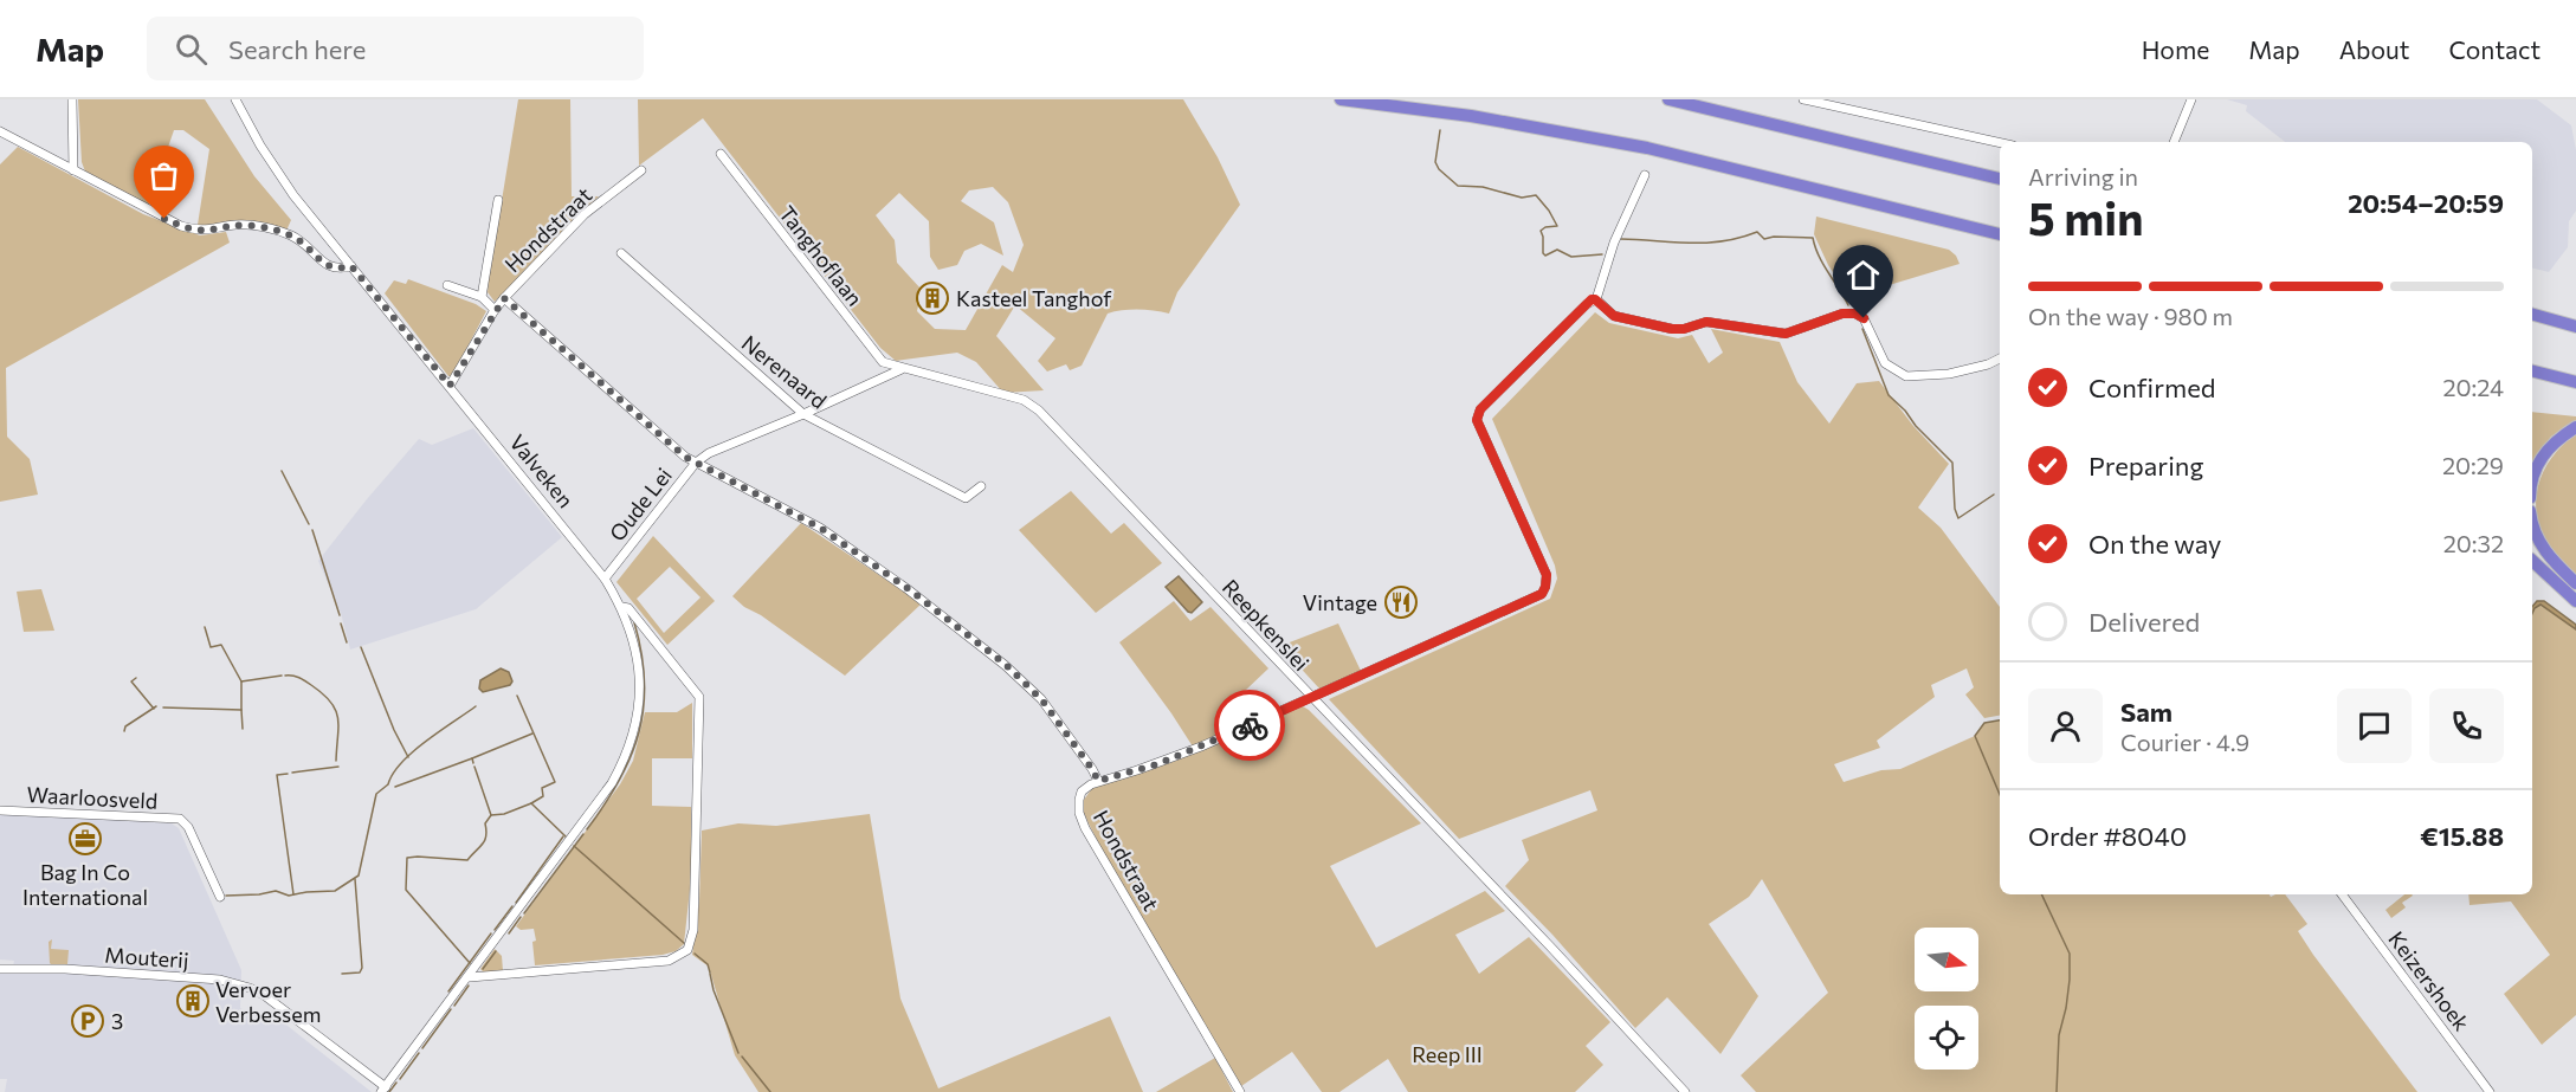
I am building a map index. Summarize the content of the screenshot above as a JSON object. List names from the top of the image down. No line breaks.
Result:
{"streets":{"street":["Hondstraat","Tanghoflaan","Nerenaard","Valveken","Oude Lei","Reepkenslei","Waarloosveld","Mouterij","Keizershoek"]},"crossings":[["Hondstraat","Oude Lei"],["Tanghoflaan","Oude Lei"],["Tanghoflaan","Reepkenslei"],["Nerenaard","Oude Lei"],["Valveken","Oude Lei"],["Oude Lei","Reepkenslei"]],"parks":["Reep III"],"places":{"building":["Kasteel Tanghof","Vervoer Verbessem"],"restaurant":["Vintage"],"office":["Bag In Co International"],"parking":["3"]},"north":"right","page":{"header":"Map","search":"Search here","nav":["Home","Map","About","Contact"],"heading":["5 min","Arriving in","20:54–20:59"],"panel":["Sam","Courier · 4.9","Order #8040","€15.88"],"bar":"On the way · 980 m","list":[["Confirmed","20:24"],["Preparing","20:29"],["On the way","20:32"],"Delivered"]}}
